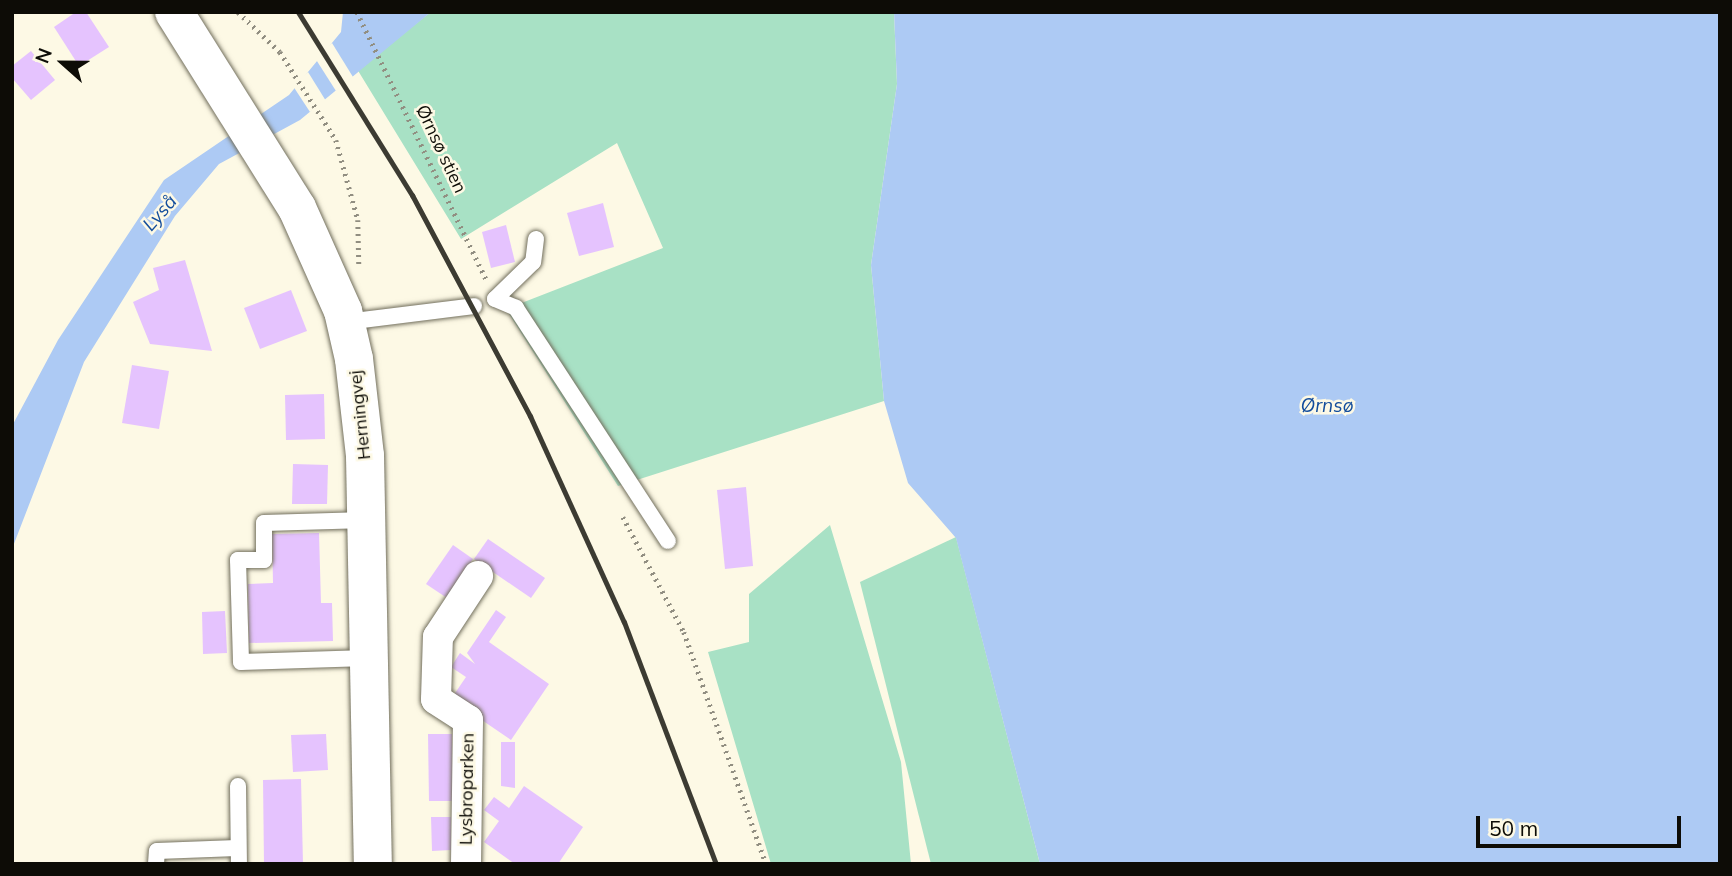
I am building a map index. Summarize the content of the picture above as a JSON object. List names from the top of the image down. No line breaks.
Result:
{"streets":{"street":["Herningvej","Lysbroparken"],"path":["Ørnsø stien"]},"water":["Lyså","Ørnsø"],"scale_bar":"50 m","north":"left"}
